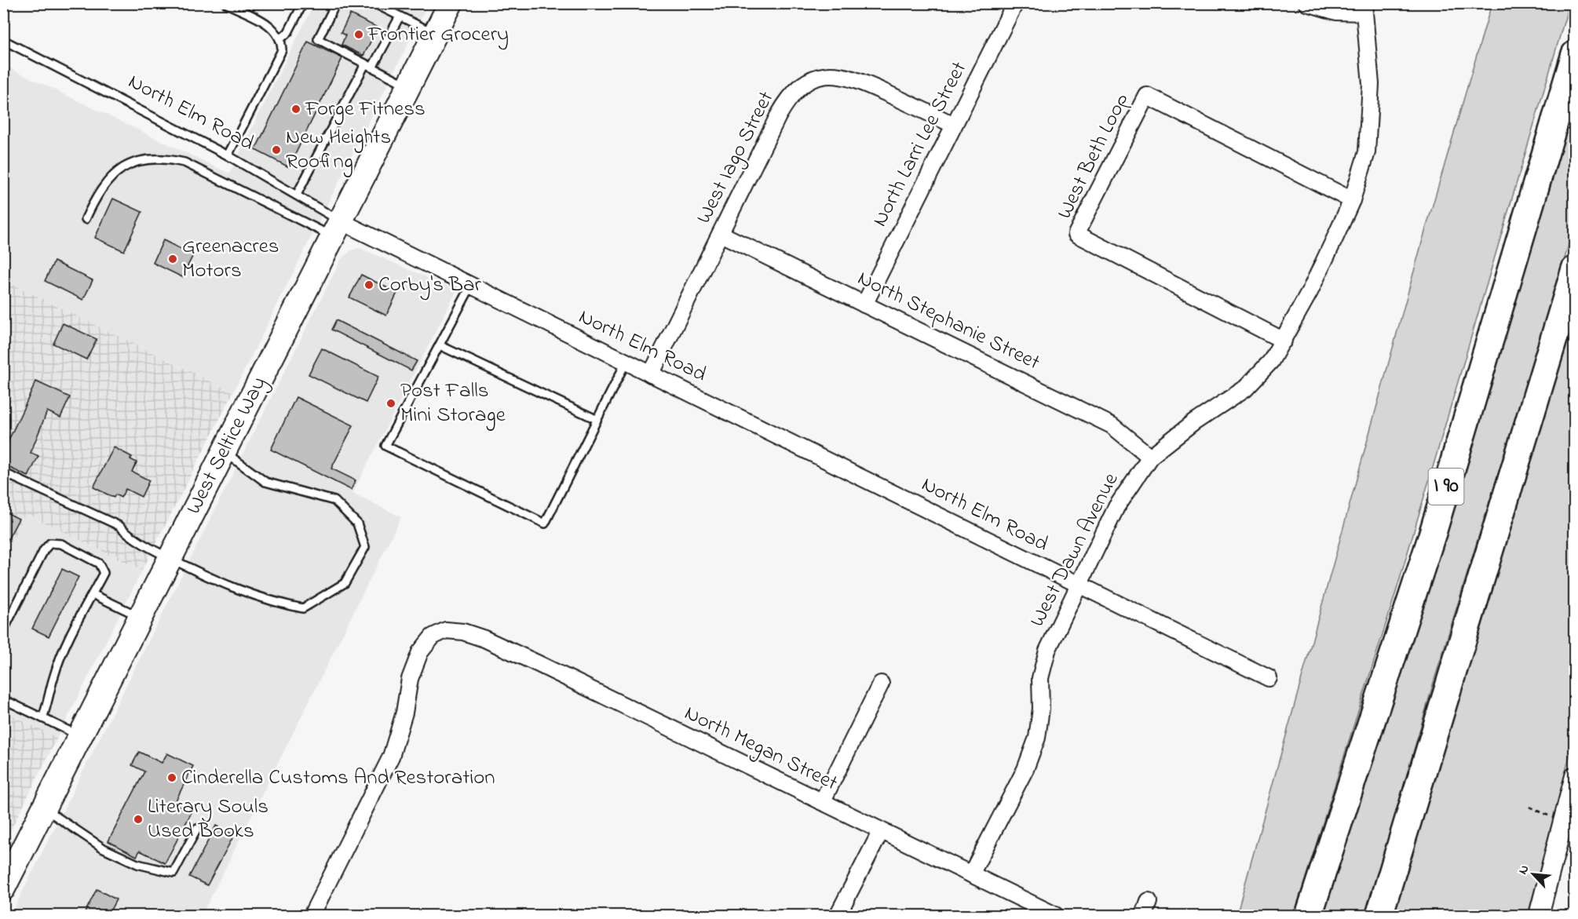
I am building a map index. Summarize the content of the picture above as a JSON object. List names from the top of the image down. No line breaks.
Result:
{"streets":{"highway":["I 90"],"main road":["West Seltice Way"],"street":["North Elm Road","North Larri Lee Street","West Beth Loop","West Iago Street","North Stephanie Street","West Dawn Avenue","North Megan Street"]},"crossings":[["North Elm Road","West Iago Street"],["North Elm Road","West Seltice Way"],["North Elm Road","West Dawn Avenue"],["North Larri Lee Street","West Iago Street"],["North Larri Lee Street","North Stephanie Street"],["West Beth Loop","West Dawn Avenue"],["West Iago Street","North Stephanie Street"],["North Stephanie Street","West Dawn Avenue"],["West Dawn Avenue","North Megan Street"]],"places":["Frontier Grocery","Forge Fitness","New Heights Roofing","Greenacres Motors","Corby's Bar","Post Falls Mini Storage","Cinderella Customs And Restoration","Literary Souls Used Books"],"north":"top left"}
